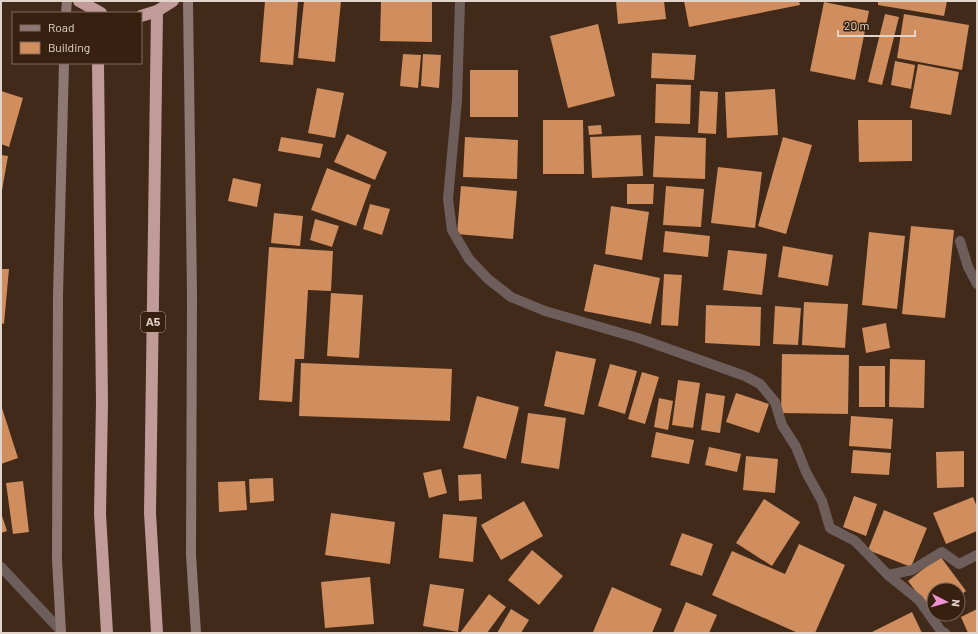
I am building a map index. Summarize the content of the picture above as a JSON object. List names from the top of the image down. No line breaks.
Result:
{"streets":{"highway":["A5"]},"legend":["Road","Building"],"scale_bar":"20 m","north":"right"}
